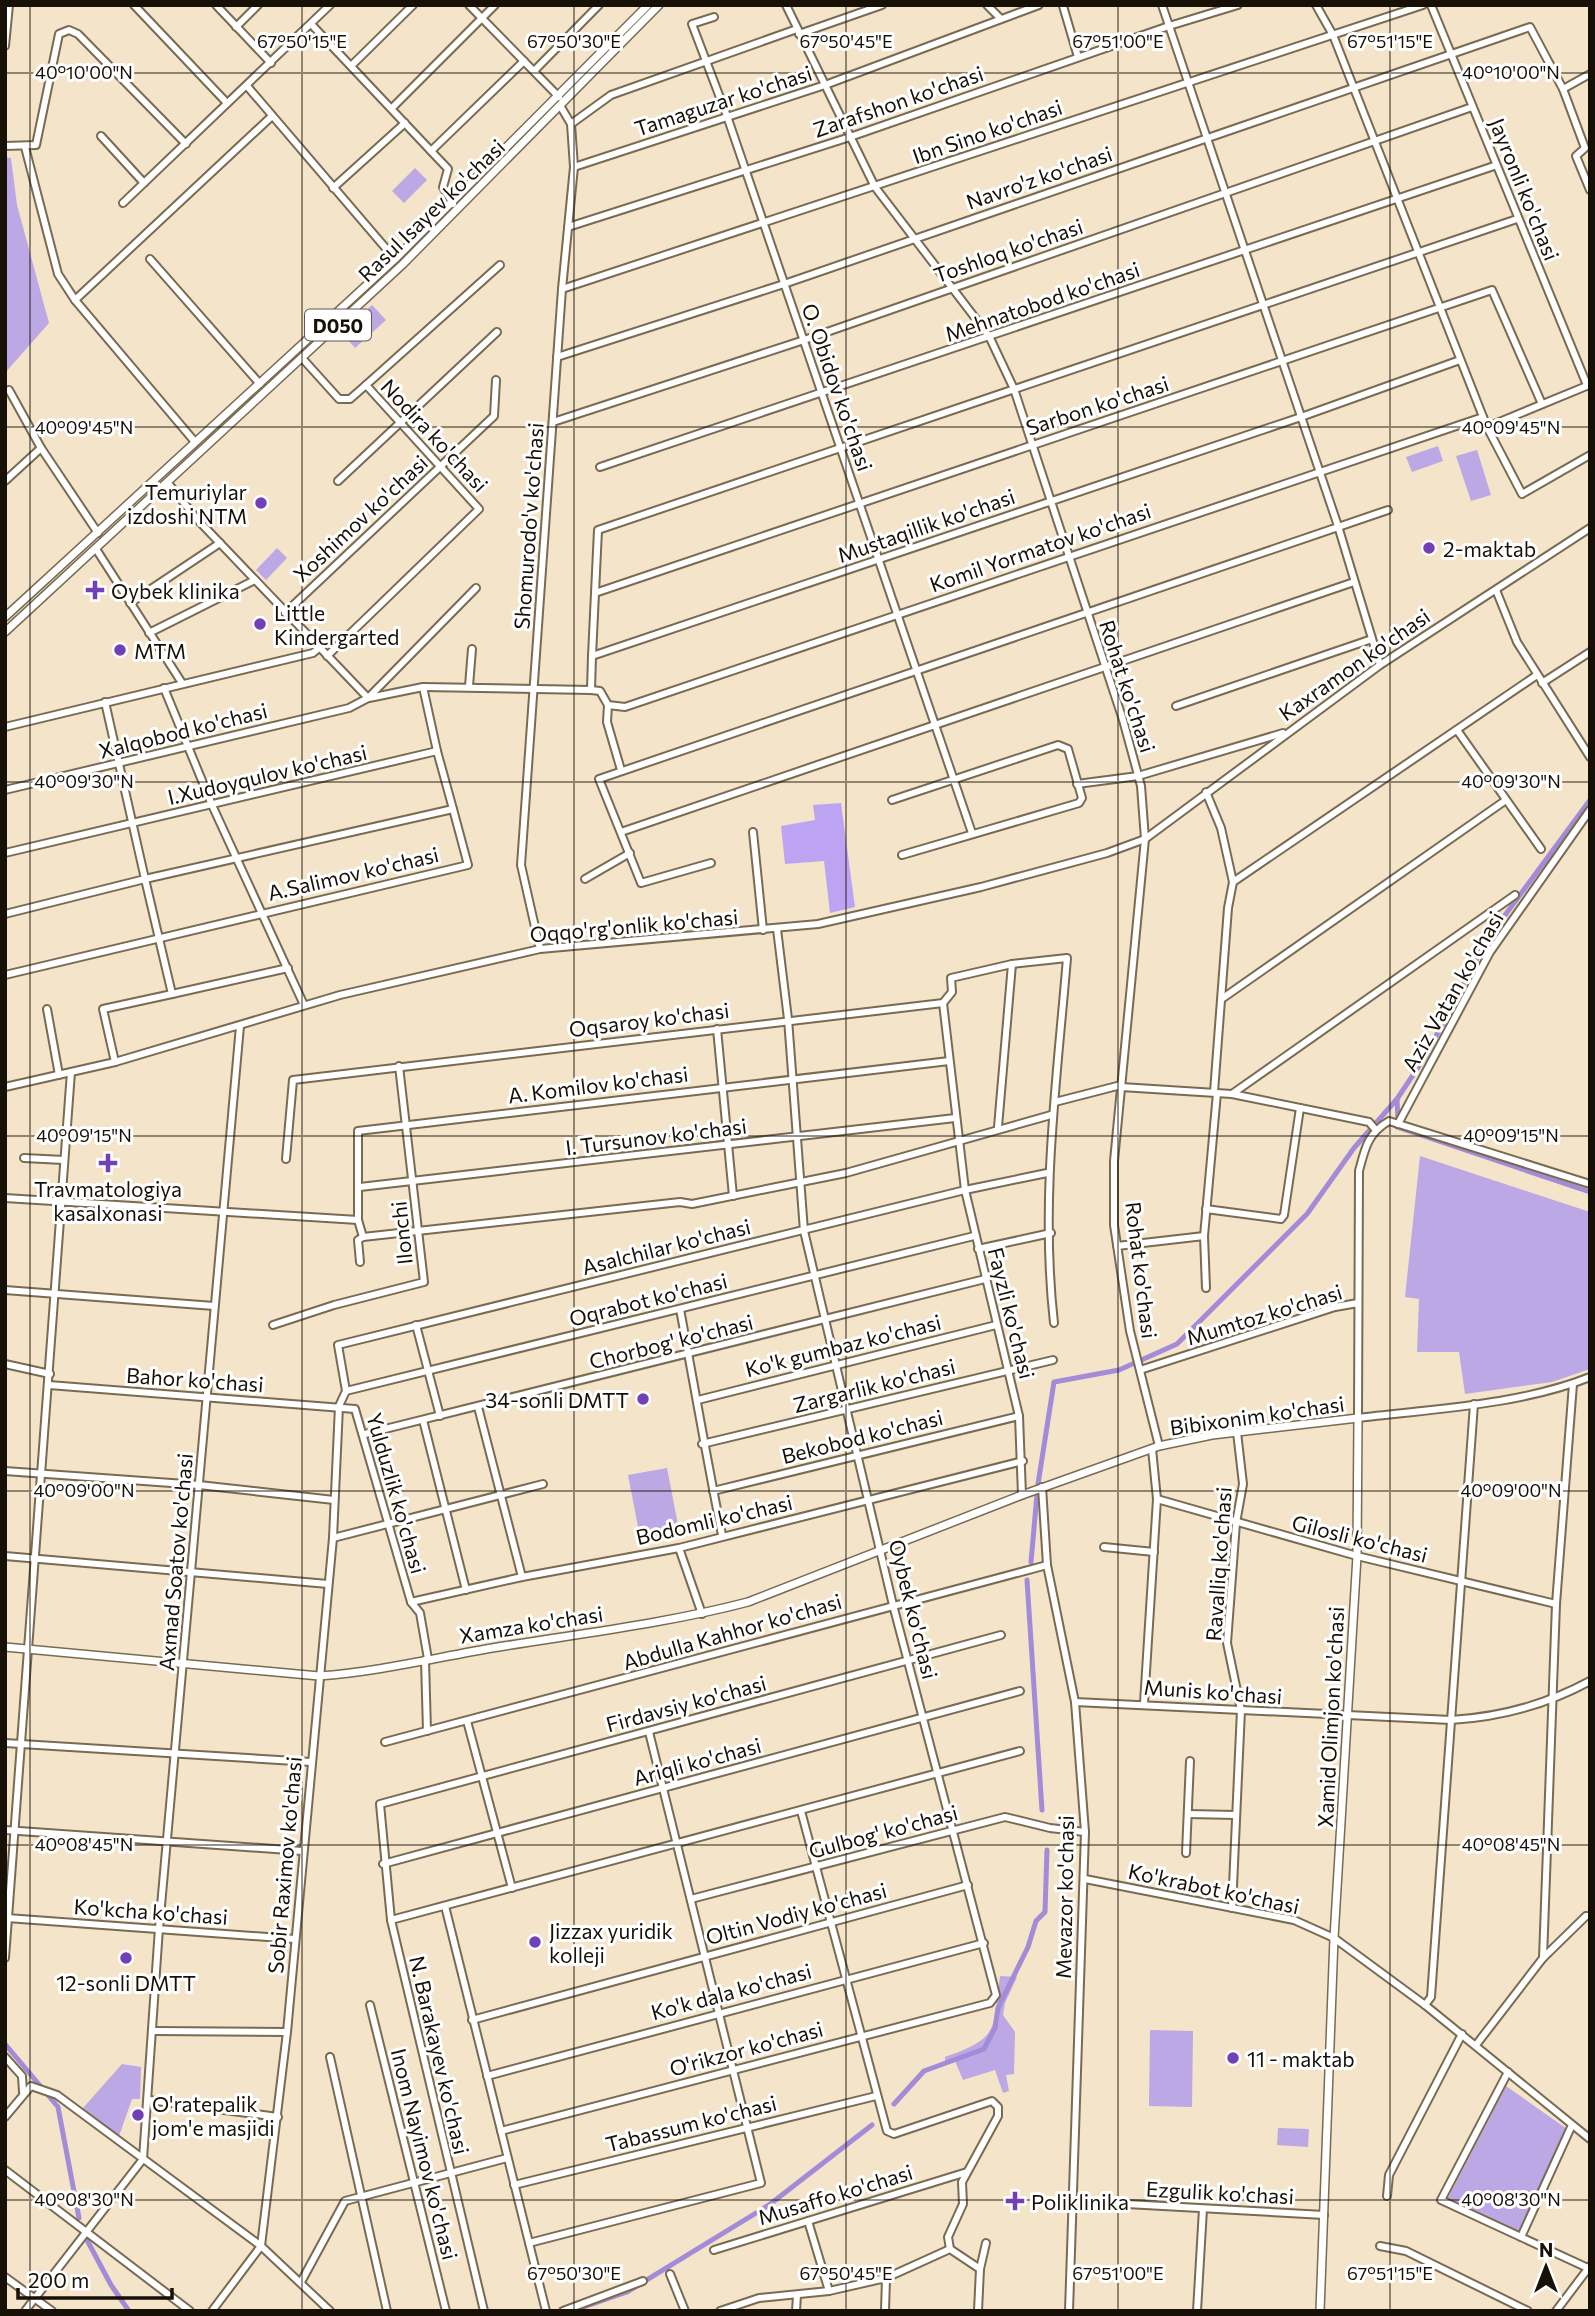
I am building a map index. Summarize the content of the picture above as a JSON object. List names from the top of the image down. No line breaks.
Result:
{"streets":{"main road":["Rasul Isayev ko'chasi","D050","Bibixonim ko'chasi","Xamza ko'chasi","Xamid Olimjon ko'chasi"],"street":["Tamaguzar ko'chasi","Zarafshon ko'chasi","Ibn Sino ko'chasi","Navro'z ko'chasi","Jayronli ko'chasi","Toshloq ko'chasi","Mehnatobod ko'chasi","O. Obidov ko'chasi","Sarbon ko'chasi","Nodira ko'chasi","Xoshimov ko'chasi","Mustaqillik ko'chasi","Shomurodo'v ko'chasi","Komil Yormatov ko'chasi","Kaxramon ko'chasi","Rohat ko'chasi","Xalqobod ko'chasi","I.Xudoyqulov ko'chasi","A.Salimov ko'chasi","Oqqo'rg'onlik ko'chasi","Aziz Vatan ko'chasi","Oqsaroy ko'chasi","A. Komilov ko'chasi","I. Tursunov ko'chasi","Ilonchi","Asalchilar ko'chasi","Oqrabot ko'chasi","Fayzli ko'chasi","Mumtoz ko'chasi","Chorbog' ko'chasi","Ko'k gumbaz ko'chasi","Bahor ko'chasi","Zargarlik ko'chasi","Bekobod ko'chasi","Yulduzlik ko'chasi","Bodomli ko'chasi","Gilosli ko'chasi","Axmad Soatov ko'chasi","Ravalliq ko'chasi","Oybek ko'chasi","Abdulla Kahhor ko'chasi","Munis ko'chasi","Firdavsiy ko'chasi","Ariqli ko'chasi","Gulbog' ko'chasi","Sobir Raximov ko'chasi","Ko'krabot ko'chasi","Mevazor ko'chasi","Ko'kcha ko'chasi","Oltin Vodiy ko'chasi","Ko'k dala ko'chasi","O'rikzor ko'chasi","N. Barakayev ko'chasi","Tabassum ko'chasi","Inom Nayimov ko'chasi","Ezgulik ko'chasi","Musaffo ko'chasi"]},"crossings":[["Tamaguzar ko'chasi","O. Obidov ko'chasi"],["Tamaguzar ko'chasi","Shomurodo'v ko'chasi"],["Tamaguzar ko'chasi","Rohat ko'chasi"],["Zarafshon ko'chasi","O. Obidov ko'chasi"],["Zarafshon ko'chasi","Shomurodo'v ko'chasi"],["Zarafshon ko'chasi","Rohat ko'chasi"],["Ibn Sino ko'chasi","O. Obidov ko'chasi"],["Ibn Sino ko'chasi","Shomurodo'v ko'chasi"],["Ibn Sino ko'chasi","Rohat ko'chasi"],["Navro'z ko'chasi","Jayronli ko'chasi"],["Navro'z ko'chasi","O. Obidov ko'chasi"],["Navro'z ko'chasi","Shomurodo'v ko'chasi"],["Navro'z ko'chasi","Rohat ko'chasi"],["Jayronli ko'chasi","Toshloq ko'chasi"],["Jayronli ko'chasi","Mehnatobod ko'chasi"],["Jayronli ko'chasi","Sarbon ko'chasi"],["Rasul Isayev ko'chasi","Nodira ko'chasi"],["Rasul Isayev ko'chasi","Shomurodo'v ko'chasi"],["Toshloq ko'chasi","O. Obidov ko'chasi"],["Toshloq ko'chasi","Shomurodo'v ko'chasi"],["Toshloq ko'chasi","Rohat ko'chasi"],["Mehnatobod ko'chasi","O. Obidov ko'chasi"],["Mehnatobod ko'chasi","Rohat ko'chasi"],["O. Obidov ko'chasi","Sarbon ko'chasi"],["O. Obidov ko'chasi","Mustaqillik ko'chasi"],["O. Obidov ko'chasi","Komil Yormatov ko'chasi"],["Sarbon ko'chasi","Mustaqillik ko'chasi"],["Sarbon ko'chasi","Rohat ko'chasi"],["Nodira ko'chasi","Xoshimov ko'chasi"],["Mustaqillik ko'chasi","Rohat ko'chasi"],["Shomurodo'v ko'chasi","Oqqo'rg'onlik ko'chasi"],["Komil Yormatov ko'chasi","Rohat ko'chasi"],["Kaxramon ko'chasi","Rohat ko'chasi"],["Kaxramon ko'chasi","Oqqo'rg'onlik ko'chasi"],["Rohat ko'chasi","Oqqo'rg'onlik ko'chasi"],["Rohat ko'chasi","Mumtoz ko'chasi"],["Rohat ko'chasi","Bibixonim ko'chasi"],["Rohat ko'chasi","Gilosli ko'chasi"],["Rohat ko'chasi","Munis ko'chasi"],["Oqqo'rg'onlik ko'chasi","Axmad Soatov ko'chasi"],["Oqqo'rg'onlik ko'chasi","Oybek ko'chasi"],["Oqsaroy ko'chasi","Ilonchi"],["Oqsaroy ko'chasi","Fayzli ko'chasi"],["Oqsaroy ko'chasi","Oybek ko'chasi"],["A. Komilov ko'chasi","I. Tursunov ko'chasi"],["A. Komilov ko'chasi","Ilonchi"],["A. Komilov ko'chasi","Fayzli ko'chasi"],["A. Komilov ko'chasi","Oybek ko'chasi"],["I. Tursunov ko'chasi","Ilonchi"],["I. Tursunov ko'chasi","Fayzli ko'chasi"],["I. Tursunov ko'chasi","Oybek ko'chasi"],["Asalchilar ko'chasi","Oqrabot ko'chasi"],["Asalchilar ko'chasi","Fayzli ko'chasi"],["Asalchilar ko'chasi","Oybek ko'chasi"],["Oqrabot ko'chasi","Fayzli ko'chasi"],["Oqrabot ko'chasi","Oybek ko'chasi"],["Fayzli ko'chasi","Chorbog' ko'chasi"],["Fayzli ko'chasi","Ko'k gumbaz ko'chasi"],["Fayzli ko'chasi","Zargarlik ko'chasi"],["Fayzli ko'chasi","Bekobod ko'chasi"],["Fayzli ko'chasi","Bodomli ko'chasi"],["Fayzli ko'chasi","Xamza ko'chasi"],["Mumtoz ko'chasi","Xamid Olimjon ko'chasi"],["Chorbog' ko'chasi","Yulduzlik ko'chasi"],["Chorbog' ko'chasi","Oybek ko'chasi"],["Ko'k gumbaz ko'chasi","Oybek ko'chasi"],["Bahor ko'chasi","Yulduzlik ko'chasi"],["Bahor ko'chasi","Axmad Soatov ko'chasi"],["Bahor ko'chasi","Sobir Raximov ko'chasi"],["Zargarlik ko'chasi","Oybek ko'chasi"],["Bibixonim ko'chasi","Ravalliq ko'chasi"],["Bibixonim ko'chasi","Xamza ko'chasi"],["Bibixonim ko'chasi","Xamid Olimjon ko'chasi"],["Bibixonim ko'chasi","Mevazor ko'chasi"],["Bekobod ko'chasi","Oybek ko'chasi"],["Yulduzlik ko'chasi","Bodomli ko'chasi"],["Yulduzlik ko'chasi","Xamza ko'chasi"],["Yulduzlik ko'chasi","Abdulla Kahhor ko'chasi"],["Yulduzlik ko'chasi","Sobir Raximov ko'chasi"],["Bodomli ko'chasi","Oybek ko'chasi"],["Gilosli ko'chasi","Ravalliq ko'chasi"],["Gilosli ko'chasi","Xamid Olimjon ko'chasi"],["Axmad Soatov ko'chasi","Xamza ko'chasi"],["Axmad Soatov ko'chasi","Ko'kcha ko'chasi"],["Ravalliq ko'chasi","Munis ko'chasi"],["Ravalliq ko'chasi","Ko'krabot ko'chasi"],["Oybek ko'chasi","Xamza ko'chasi"],["Oybek ko'chasi","Abdulla Kahhor ko'chasi"],["Oybek ko'chasi","Firdavsiy ko'chasi"],["Oybek ko'chasi","Ariqli ko'chasi"],["Oybek ko'chasi","Gulbog' ko'chasi"],["Oybek ko'chasi","Oltin Vodiy ko'chasi"],["Oybek ko'chasi","Ko'k dala ko'chasi"],["Oybek ko'chasi","O'rikzor ko'chasi"],["Xamza ko'chasi","Sobir Raximov ko'chasi"],["Xamza ko'chasi","Mevazor ko'chasi"],["Abdulla Kahhor ko'chasi","Mevazor ko'chasi"],["Munis ko'chasi","Xamid Olimjon ko'chasi"],["Munis ko'chasi","Mevazor ko'chasi"],["Firdavsiy ko'chasi","N. Barakayev ko'chasi"],["Xamid Olimjon ko'chasi","Ko'krabot ko'chasi"],["Xamid Olimjon ko'chasi","Ezgulik ko'chasi"],["Ariqli ko'chasi","N. Barakayev ko'chasi"],["Gulbog' ko'chasi","Mevazor ko'chasi"],["Sobir Raximov ko'chasi","Ko'kcha ko'chasi"],["Ko'krabot ko'chasi","Mevazor ko'chasi"],["Mevazor ko'chasi","Ezgulik ko'chasi"]],"places":{"other":["Temuriylar izdoshi NTM","2-maktab","Little Kindergarted","MTM","34-sonli DMTT","Jizzax yuridik kolleji","12-sonli DMTT","11 - maktab","O'ratepalik jom'e masjidi"],"health":["Oybek klinika","Travmatologiya kasalxonasi","Poliklinika"]},"scale_bar":"200 m","north":"top","coordinates":["67°50'15\"E","67°50'30\"E","67°50'45\"E","67°51'00\"E","67°51'15\"E","40°10'00\"N","40°09'45\"N","40°09'30\"N","40°09'15\"N","40°09'00\"N","40°08'45\"N","40°08'30\"N"]}
